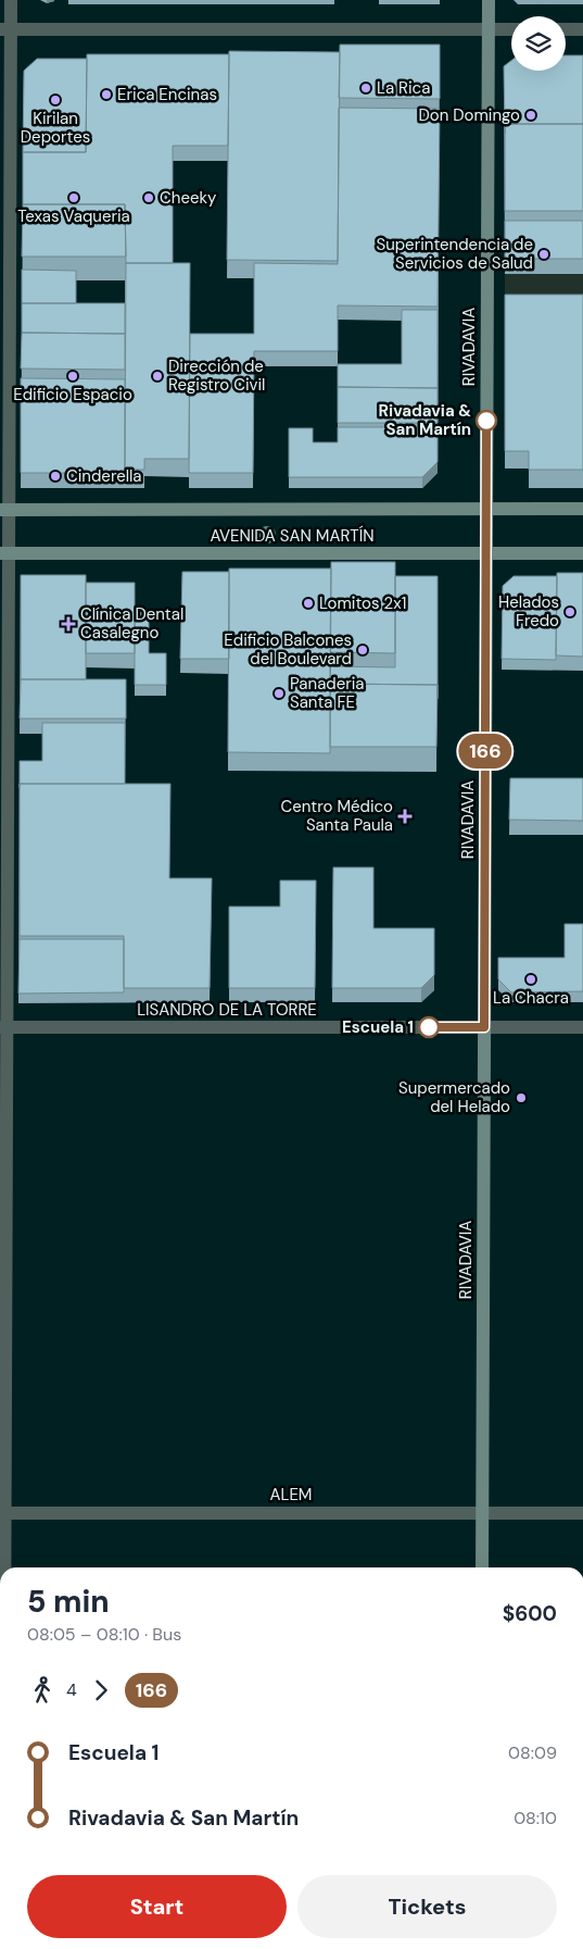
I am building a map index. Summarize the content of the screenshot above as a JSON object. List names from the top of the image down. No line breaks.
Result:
{"streets":{"main road":["RIVADAVIA","AVENIDA SAN MARTÍN"],"street":["LISANDRO DE LA TORRE","ALEM"]},"crossings":[["RIVADAVIA","AVENIDA SAN MARTÍN"],["RIVADAVIA","LISANDRO DE LA TORRE"],["RIVADAVIA","ALEM"]],"places":{"other":["La Rica","Erica Encinas","Kirilan Deportes","Don Domingo","Texas Vaqueria","Cheeky","Superintendencia de Servicios de Salud","Edificio Espacio","Dirección de Registro Civil","Rivadavia & San Martín","Cinderella","Lomitos 2x1","Helados Fredo","Edificio Balcones del Boulevard","Panaderia Santa FE","La Chacra","Escuela 1","Supermercado del Helado"],"health":["Clínica Dental Casalegno","Centro Médico Santa Paula"]},"lines":["bus line 166"],"page":{"on_map":"166","heading":["5 min","08:05 – 08:10 · Bus","$600"],"legs":["4","166"],"list":[{"name":"Escuela 1","value":"08:09"},{"name":"Rivadavia & San Martín","value":"08:10"}],"buttons":["Start","Tickets"]}}
